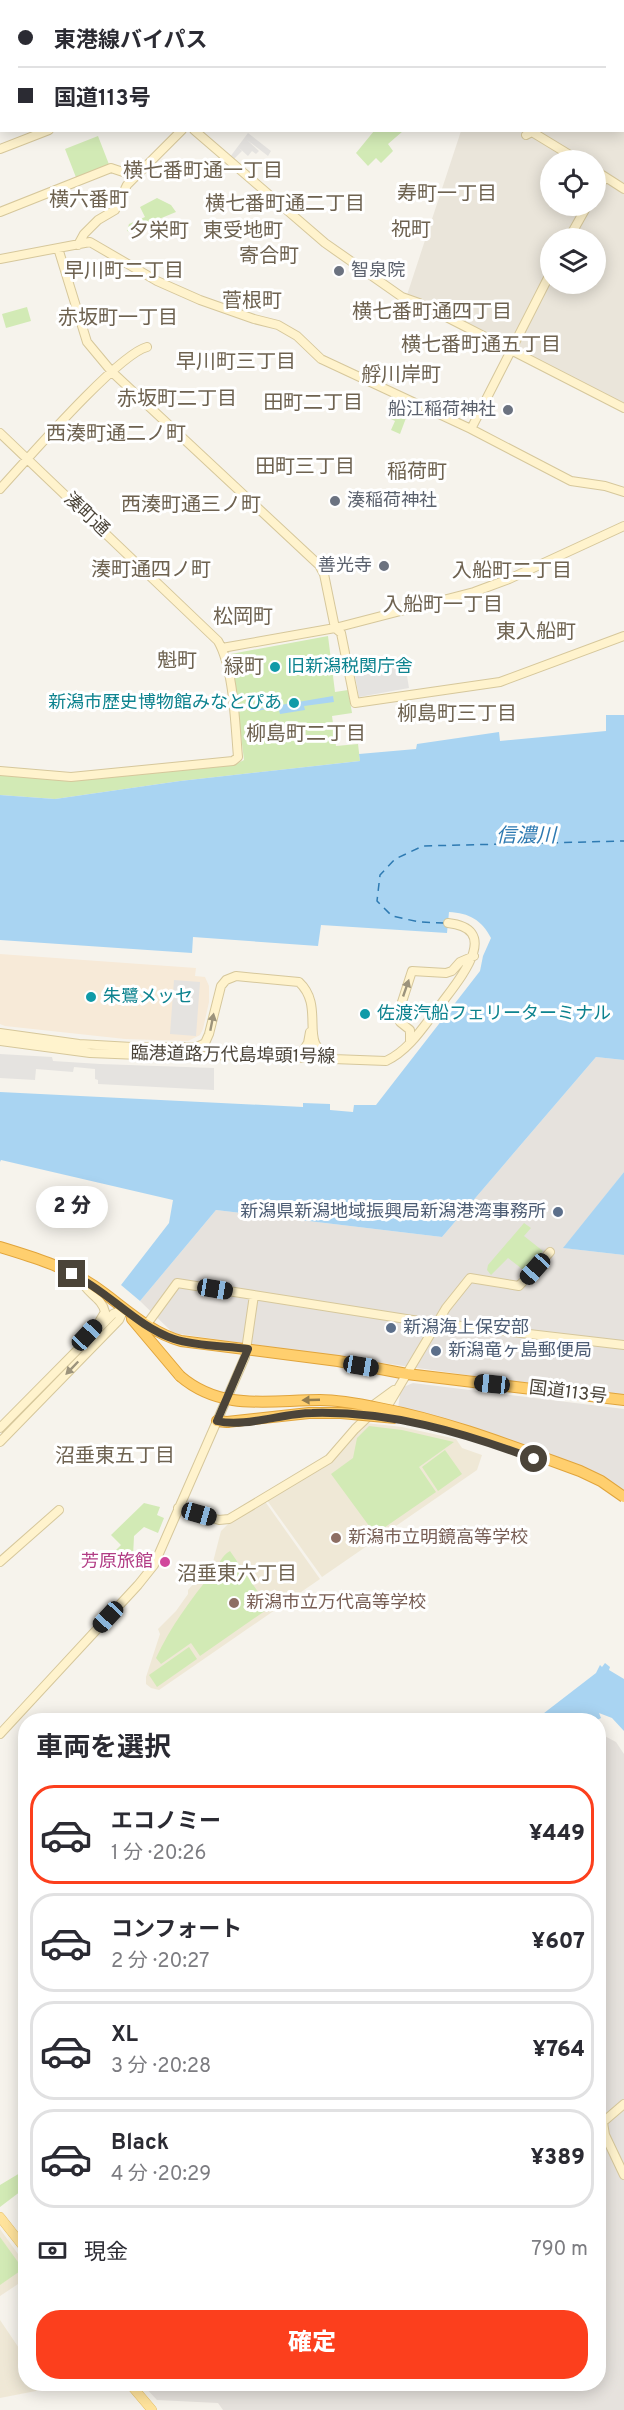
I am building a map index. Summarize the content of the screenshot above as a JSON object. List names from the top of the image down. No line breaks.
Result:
{"streets":{"highway":["国道113号"],"street":["湊町通","臨港道路万代島埠頭1号線"]},"districts":["横七番町通一丁目","寿町一丁目","横六番町","横七番町通二丁目","祝町","夕栄町","東受地町","寄合町","早川町二丁目","菅根町","横七番町通四丁目","赤坂町一丁目","横七番町通五丁目","早川町三丁目","艀川岸町","赤坂町二丁目","田町二丁目","西湊町通二ノ町","田町三丁目","稲荷町","西湊町通三ノ町","湊町通四ノ町","入船町二丁目","入船町一丁目","松岡町","東入船町","魁町","緑町","柳島町三丁目","柳島町二丁目","沼垂東五丁目","沼垂東六丁目"],"water":["信濃川"],"places":["智泉院","船江稲荷神社","湊稲荷神社","善光寺","旧新潟税関庁舎","新潟市歴史博物館みなとぴあ","朱鷺メッセ","佐渡汽船フェリーターミナル","新潟県新潟地域振興局新潟港湾事務所","新潟海上保安部","新潟竜ヶ島郵便局","新潟市立明鏡高等学校","芳原旅館","新潟市立万代高等学校"],"page":{"banner":["東港線バイパス","国道113号"],"bubble":"2 分","heading":"車両を選択","list":[{"name":"エコノミー","note":"1 分 · 20:26","value":"¥449"},{"name":"コンフォート","note":"2 分 · 20:27","value":"¥607"},{"name":"XL","note":"3 分 · 20:28","value":"¥764"},{"name":"Black","note":"4 分 · 20:29","value":"¥389"}],"pay":["現金","790 m"],"buttons":"確定"}}
